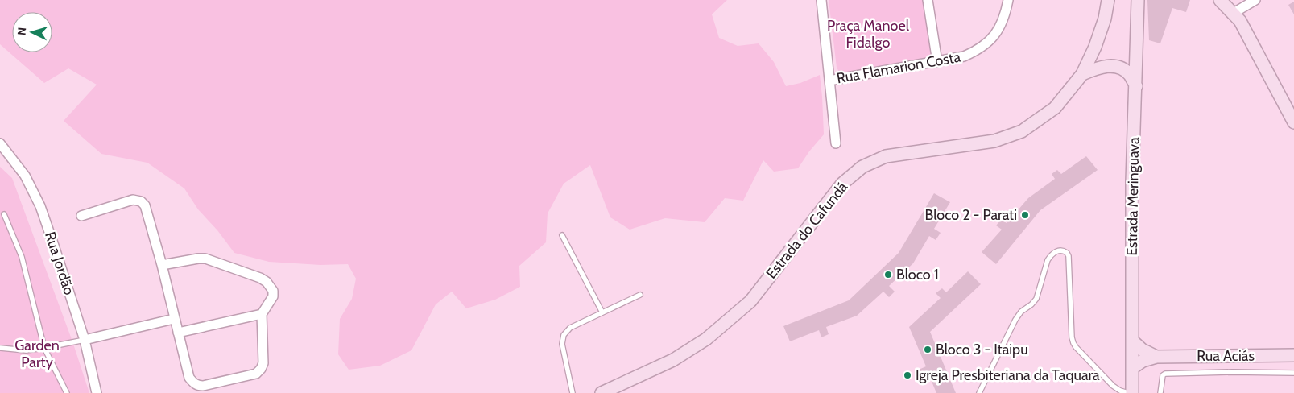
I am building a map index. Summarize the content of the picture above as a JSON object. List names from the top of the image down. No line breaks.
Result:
{"streets":{"main road":["Estrada Meringuava","Estrada do Cafundá","Rua Aciás"],"street":["Rua Flamarion Costa","Rua Jordão"]},"crossings":[["Estrada Meringuava","Rua Aciás"]],"parks":["Praça Manoel Fidalgo","Garden Party"],"places":["Bloco 2 - Parati","Bloco 1","Bloco 3 - Itaipu","Igreja Presbiteriana da Taquara"],"north":"left"}
